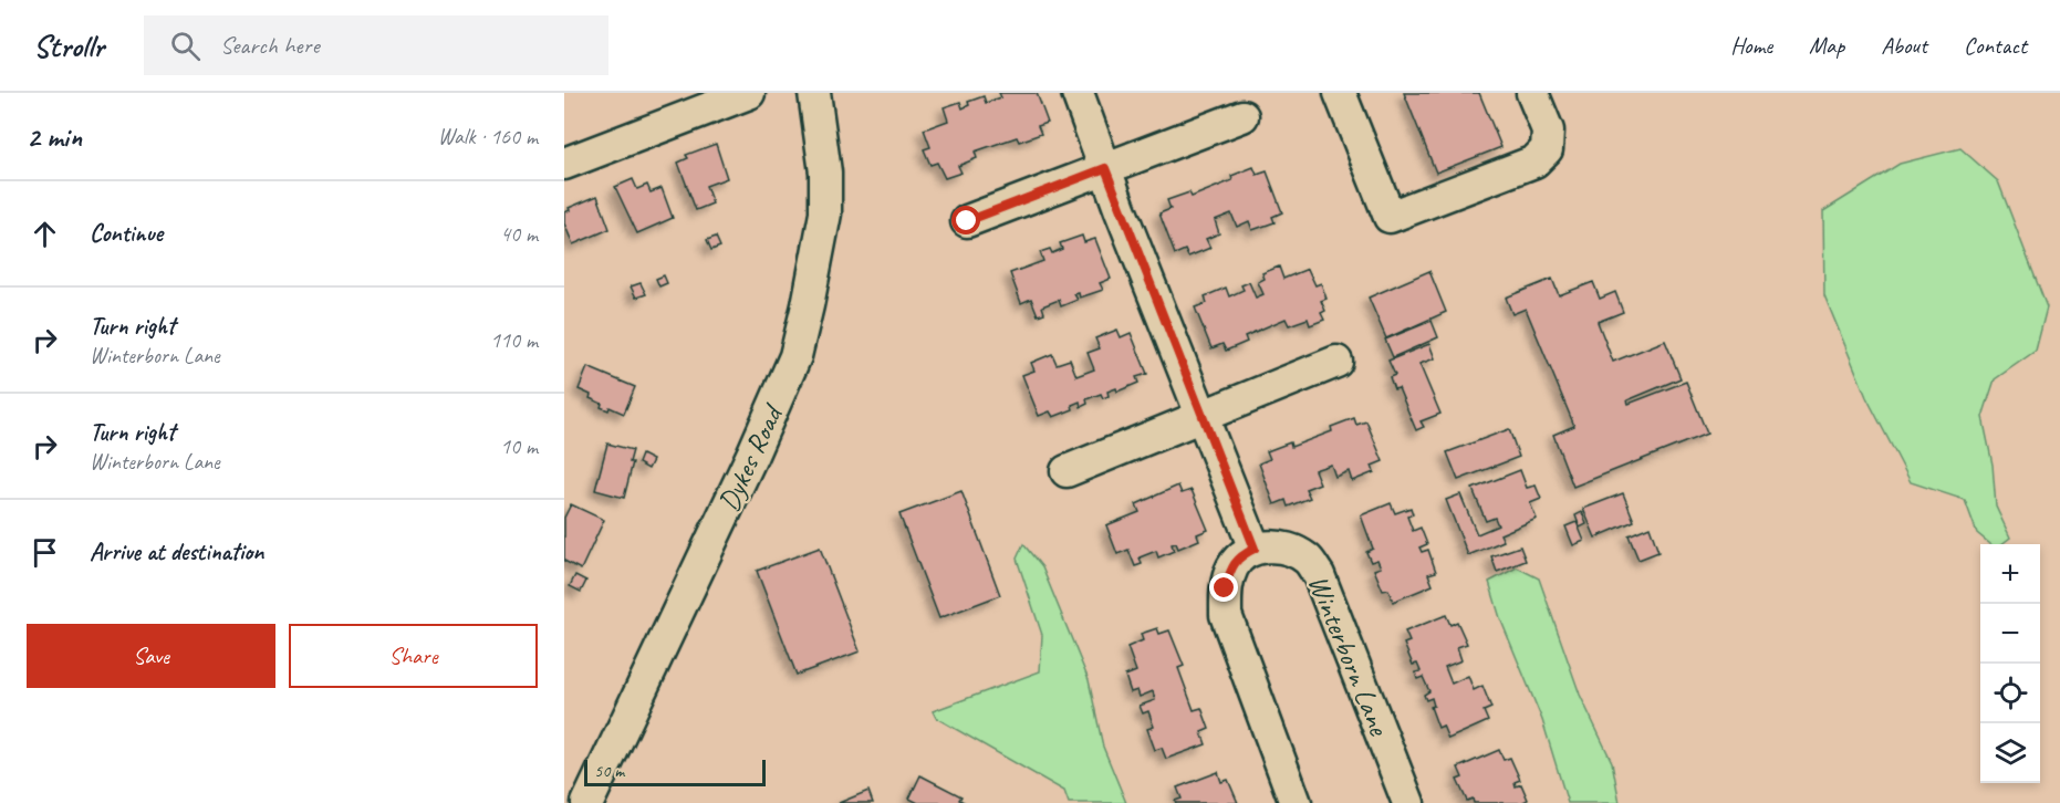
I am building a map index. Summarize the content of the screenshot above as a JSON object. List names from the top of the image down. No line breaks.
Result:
{"streets":{"street":["Dykes Road","Winterborn Lane"]},"scale_bar":"50 m","page":{"header":"Strollr","search":"Search here","nav":["Home","Map","About","Contact"],"heading":["2 min","Walk · 160 m"],"list":[["Continue","40 m"],["Turn right","Winterborn Lane","110 m"],["Turn right","Winterborn Lane","10 m"],"Arrive at destination"],"map_buttons":["+","−"],"buttons":["Save","Share"],"scale":"50 m"}}
